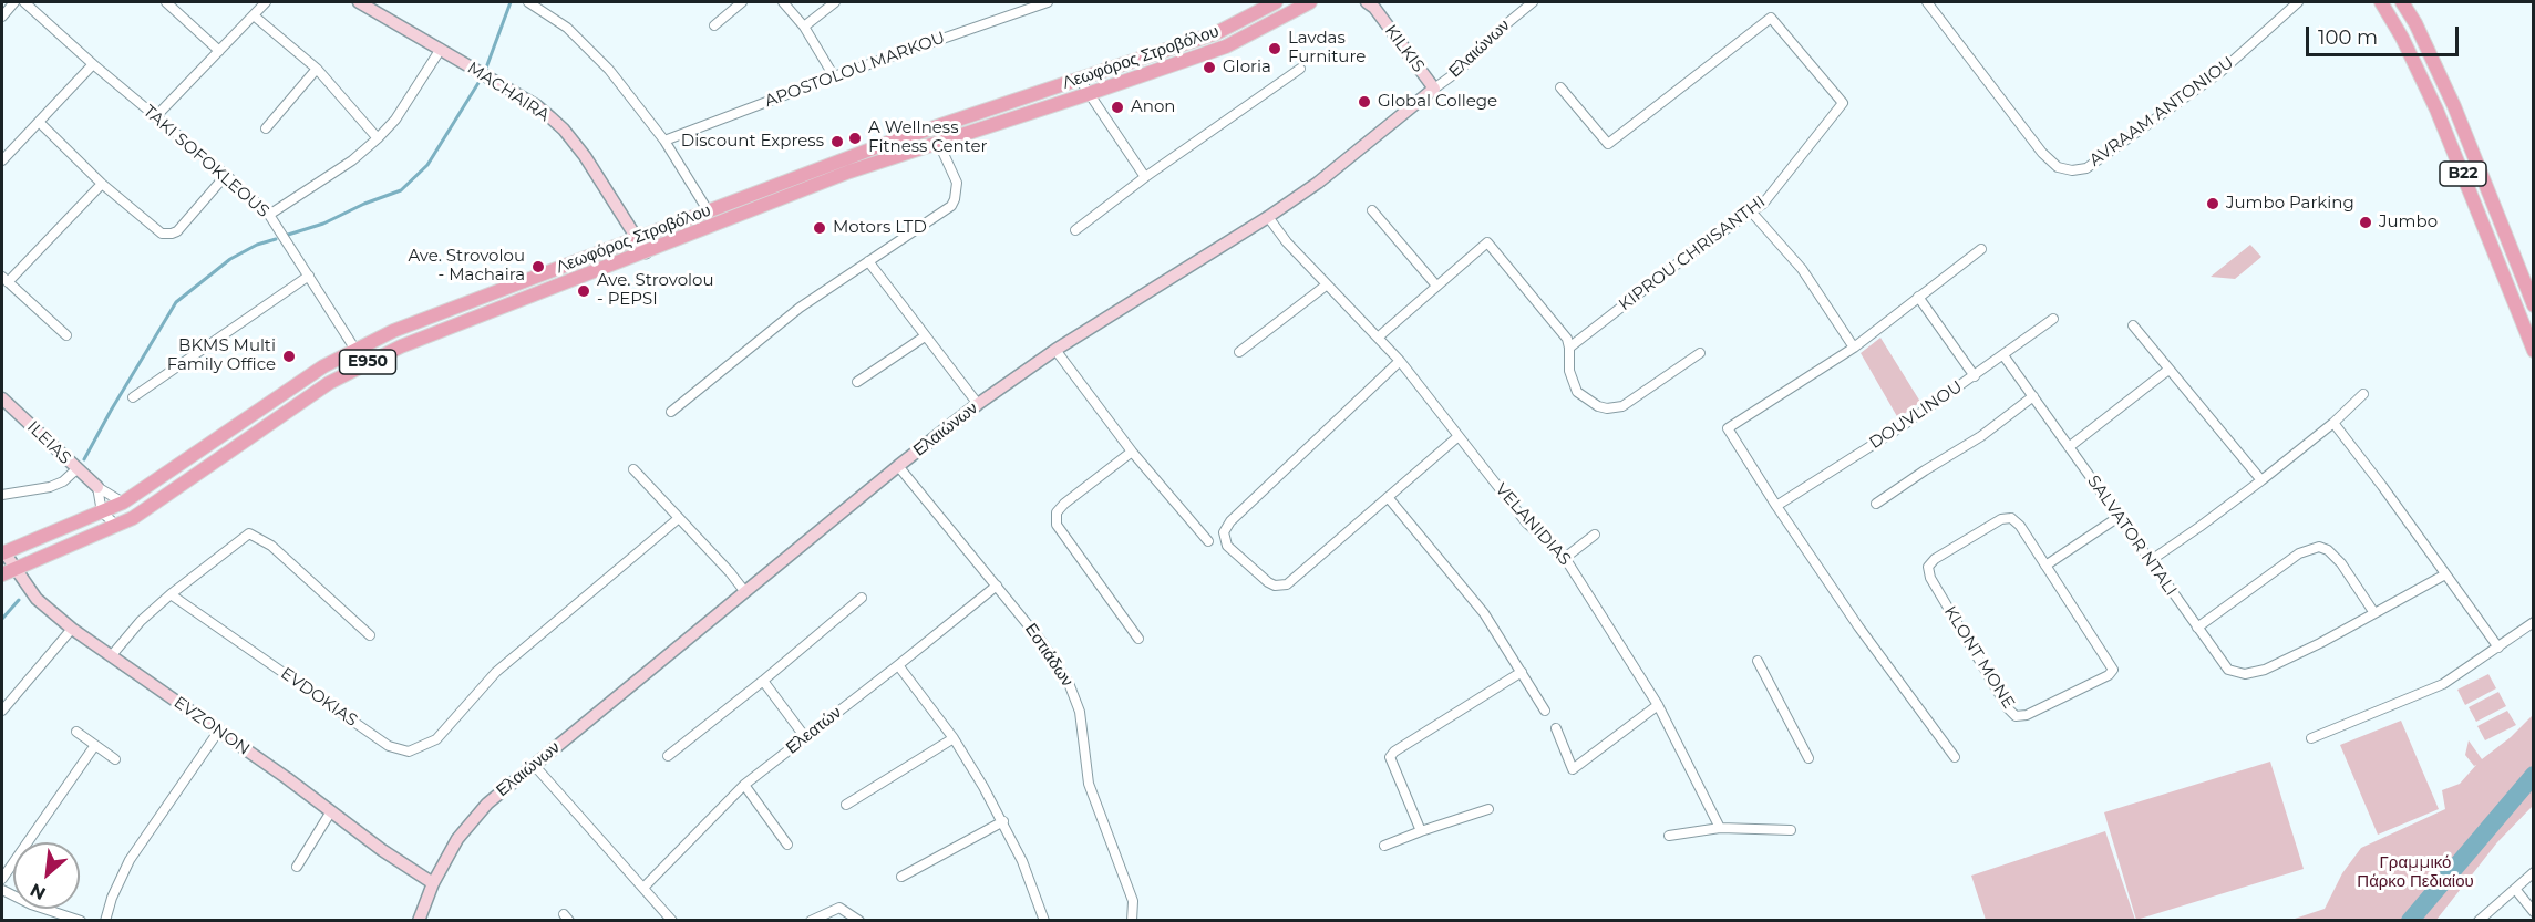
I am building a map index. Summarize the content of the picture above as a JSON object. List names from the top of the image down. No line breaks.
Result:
{"streets":{"main road":["KILKIS","Ελαιώνων","Λεωφόρος Στροβόλου","MACHAIRA","B22","E950","ILEIAS","EVZONON"],"street":["APOSTOLOU MARKOU","AVRAAM ANTONIOU","TAKI SOFOKLEOUS","KIPROU CHRISANTHI","DOUVLINOU","VELANIDIAS","SALVATOR NTALI","Εστιάδων","KLONT MONE","EVDOKIAS","Ελεατών"]},"crossings":[["KILKIS","Ελαιώνων"],["Ελαιώνων","VELANIDIAS"],["Ελαιώνων","Εστιάδων"],["Ελαιώνων","EVZONON"],["Λεωφόρος Στροβόλου","MACHAIRA"],["Λεωφόρος Στροβόλου","TAKI SOFOKLEOUS"],["Λεωφόρος Στροβόλου","ILEIAS"],["Λεωφόρος Στροβόλου","EVZONON"],["DOUVLINOU","SALVATOR NTALI"],["Εστιάδων","Ελεατών"]],"parks":["Γραμμικό Πάρκο Πεδιαίου"],"places":["Lavdas Furniture","Gloria","Global College","Anon","A Wellness Fitness Center","Discount Express","Jumbo Parking","Jumbo","Motors LTD","Ave. Strovolou - Machaira","Ave. Strovolou - PEPSI","BKMS Multi Family Office"],"scale_bar":"100 m","north":"bottom left"}
